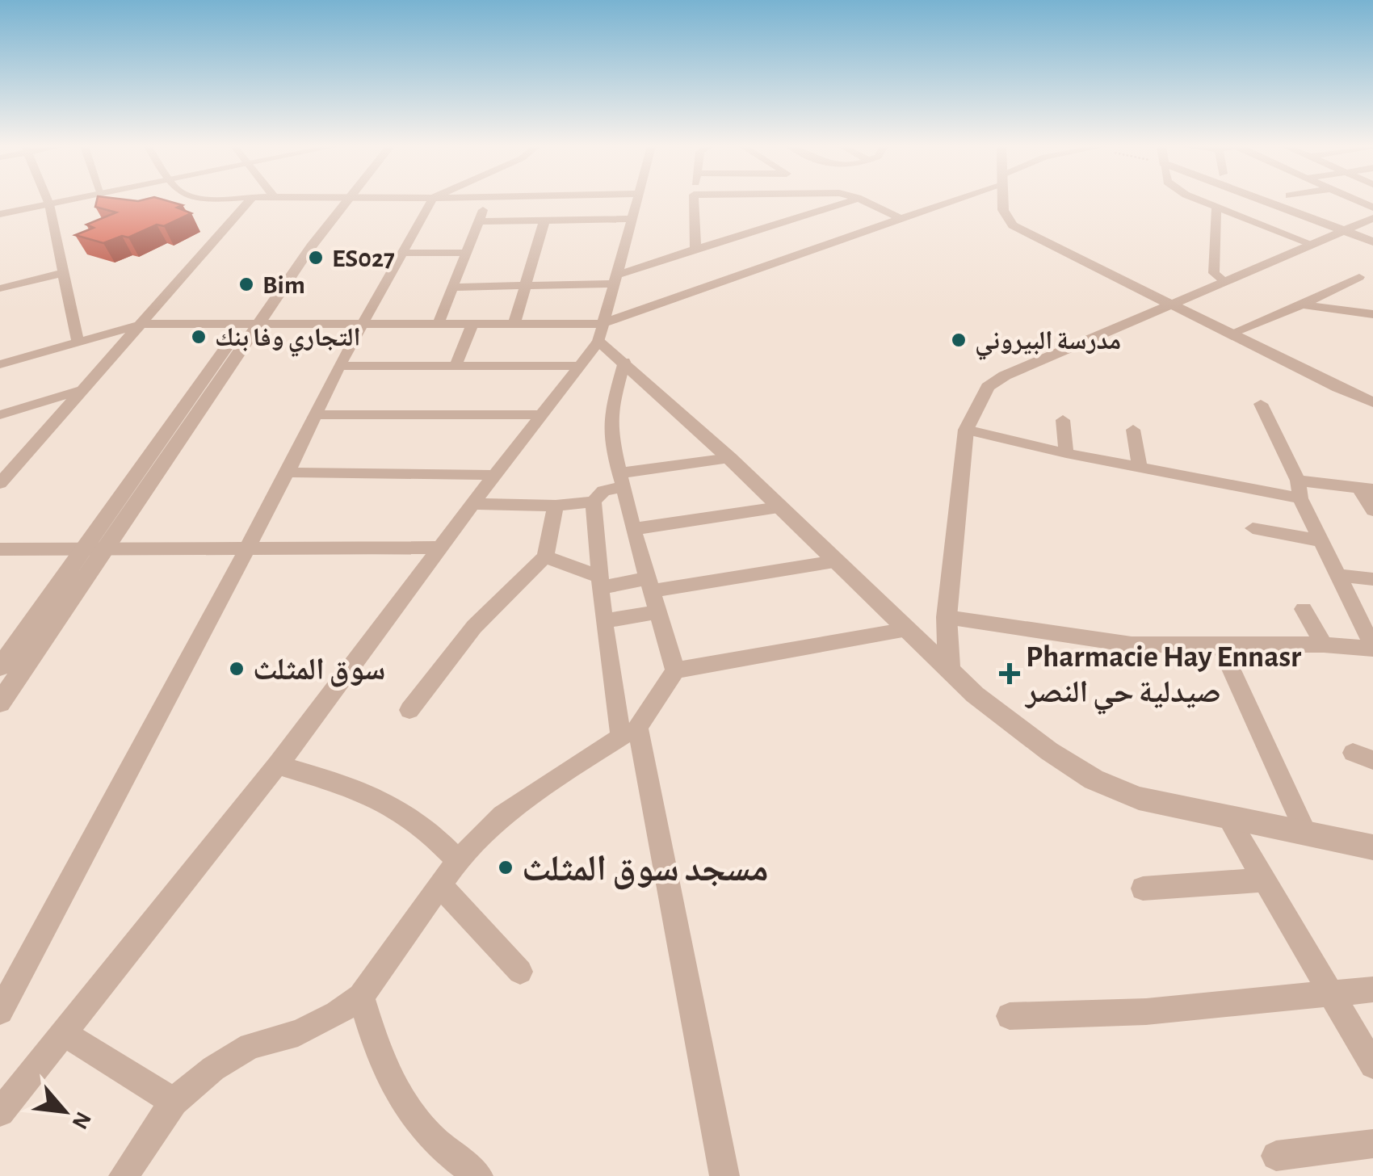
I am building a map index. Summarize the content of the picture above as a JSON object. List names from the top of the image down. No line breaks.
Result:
{"places":{"other":["ES027","Bim","التجاري وفا بنك","مدرسة البيروني","سوق المثلث","مسجد سوق المثلث"],"health":["Pharmacie Hay Ennasr صيدلية حي النصر"]},"north":"bottom right"}
